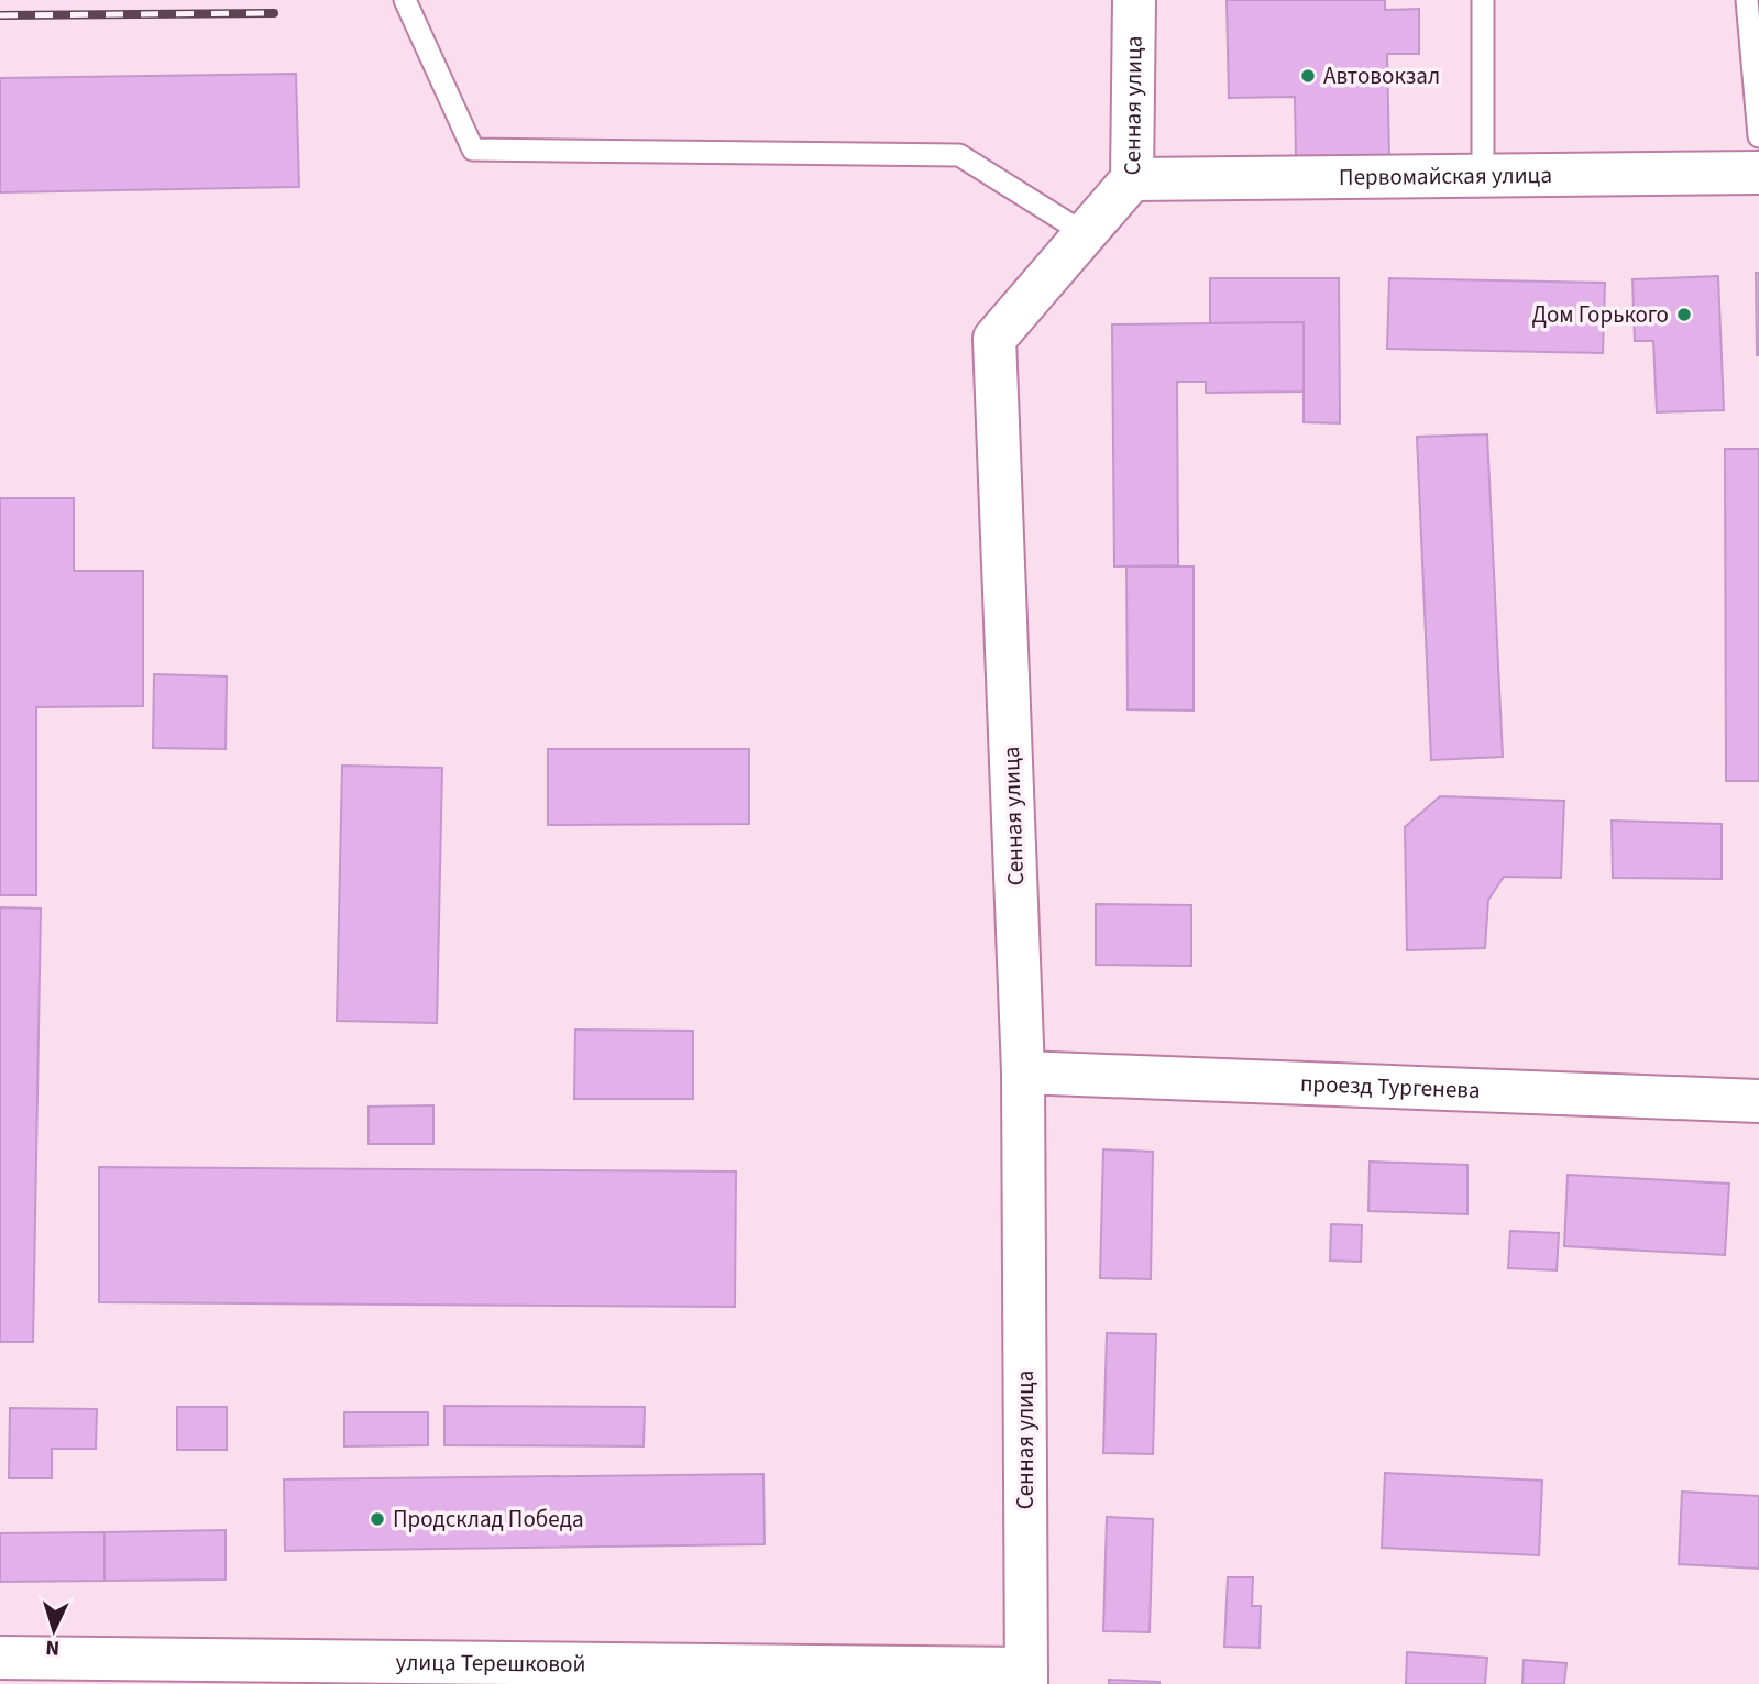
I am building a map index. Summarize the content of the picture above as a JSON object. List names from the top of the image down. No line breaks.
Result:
{"streets":{"street":["Сенная улица","Первомайская улица","проезд Тургенева","улица Терешковой"]},"crossings":[["Сенная улица","Первомайская улица"],["Сенная улица","проезд Тургенева"],["Сенная улица","улица Терешковой"]],"places":["Автовокзал","Дом Горького","Продсклад Победа"],"north":"bottom"}
